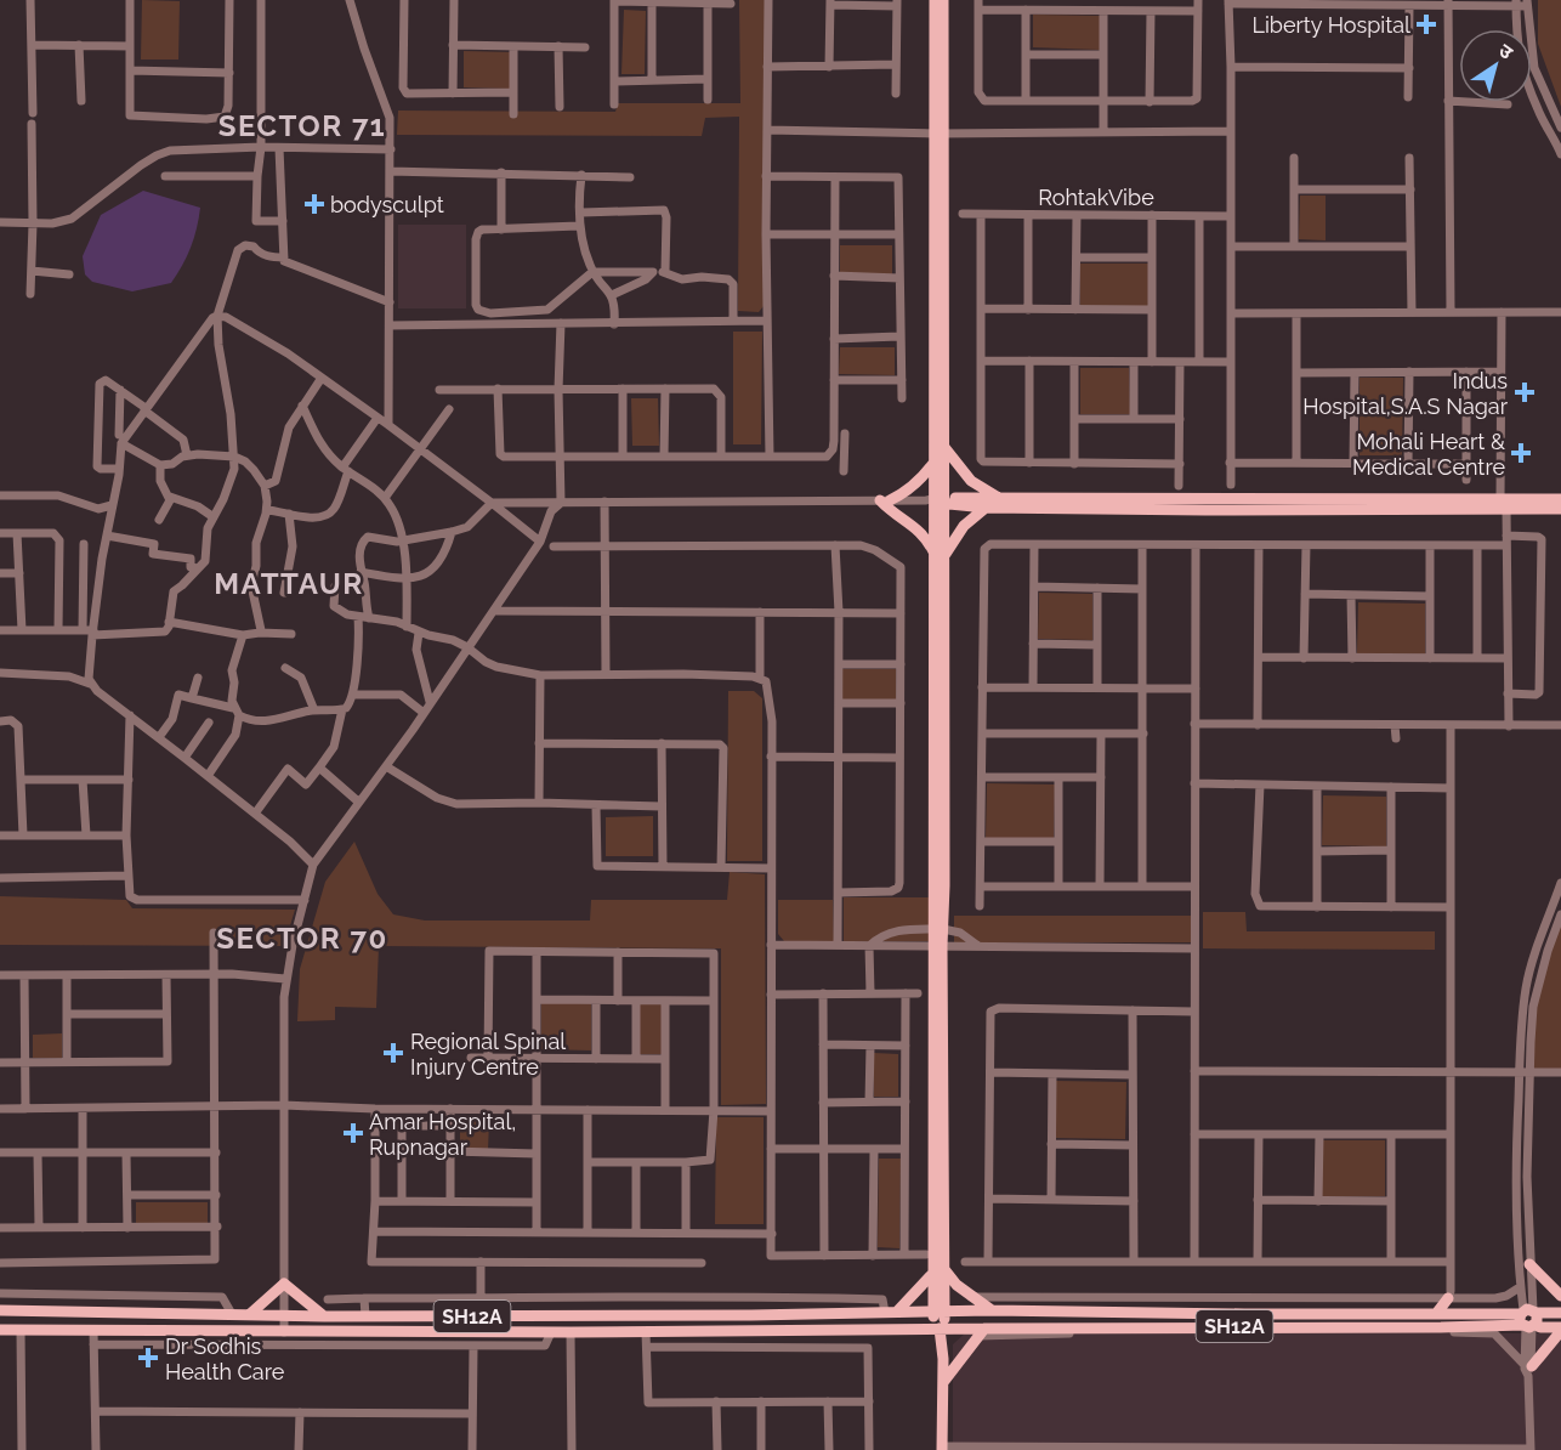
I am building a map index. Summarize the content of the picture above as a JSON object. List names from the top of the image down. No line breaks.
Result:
{"streets":{"main road":["SH12A"],"street":["RohtakVibe"]},"districts":["SECTOR 71","MATTAUR","SECTOR 70"],"places":{"health":["Liberty Hospital","bodysculpt","Indus Hospital,S.A.S Nagar","Mohali Heart & Medical Centre","Regional Spinal Injury Centre","Amar Hospital, Rupnagar","Dr Sodhis Health Care"]},"north":"top right"}
